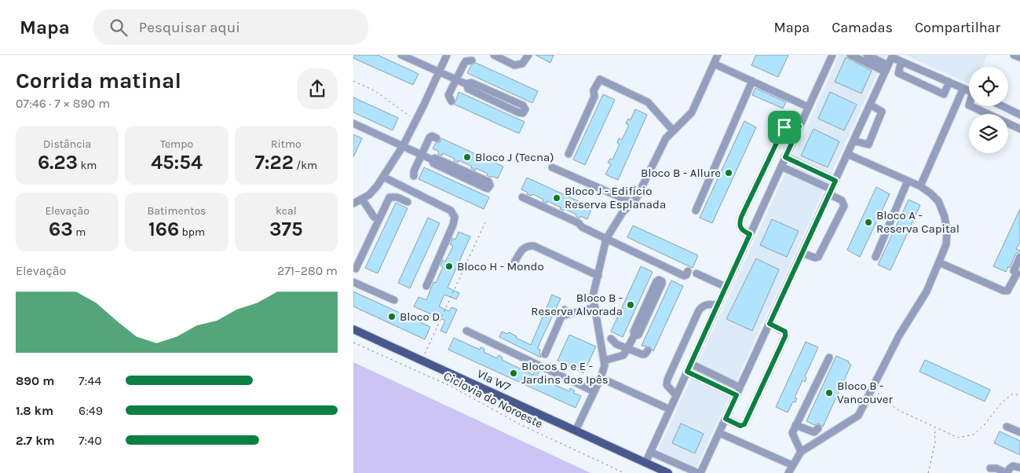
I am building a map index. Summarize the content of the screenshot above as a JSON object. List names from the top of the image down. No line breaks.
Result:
{"streets":{"main road":["Vla W7"],"path":["Ciclovia do Noroeste"]},"places":["Bloco J (Tecna)","Bloco B - Allure","Bloco J - Edifício Reserva Esplanada","Bloco A - Reserva Capital","Bloco H - Mondo","Bloco B - Reserva Alvorada","Bloco D","Blocos D e E - Jardins dos Ipês","Bloco B - Vancouver"],"page":{"header":"Mapa","search":"Pesquisar aqui","nav":["Mapa","Camadas","Compartilhar"],"heading":["Corrida matinal","07:46 · 7 × 890 m"],"stats":[["Distância","6.23 km"],["Tempo","45:54"],["Ritmo","7:22 /km"],["Elevação","63 m"],["Batimentos","166 bpm"],["kcal","375"]],"chart":["Elevação","271–280 m"],"list":[{"name":"890 m","note":"7:44"},{"name":"1.8 km","note":"6:49"},{"name":"2.7 km","note":"7:40"}]}}
